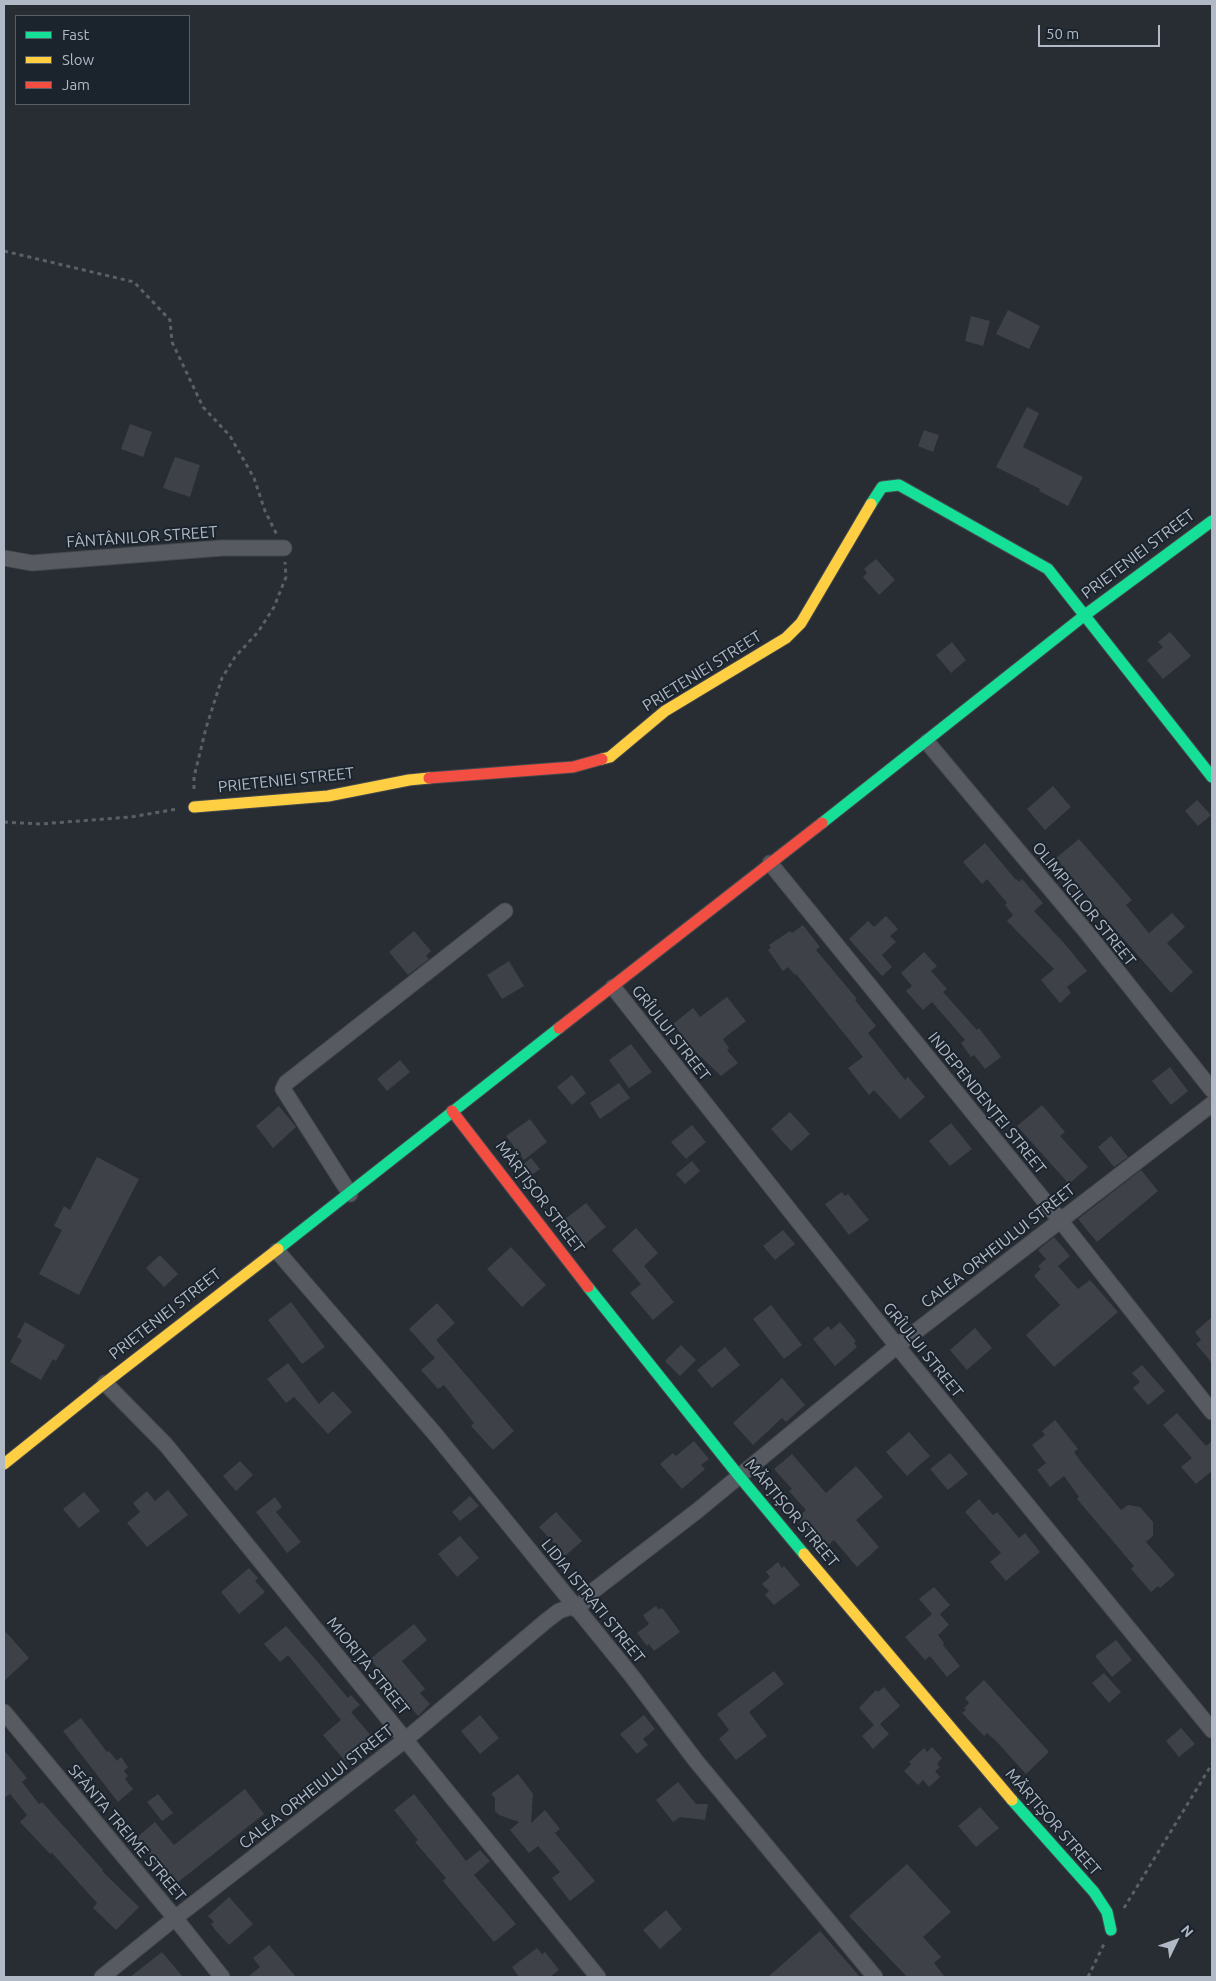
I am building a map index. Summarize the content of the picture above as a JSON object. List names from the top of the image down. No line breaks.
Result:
{"streets":{"street":["FÂNTÂNILOR STREET","PRIETENIEI STREET","OLIMPICILOR STREET","GRÎULUI STREET","INDEPENDENȚEI STREET","MĂRȚIȘOR STREET","CALEA ORHEIULUI STREET","LIDIA ISTRATI STREET","MIORIȚA STREET","SFÂNTA TREIME STREET"]},"crossings":[["PRIETENIEI STREET","OLIMPICILOR STREET"],["PRIETENIEI STREET","GRÎULUI STREET"],["PRIETENIEI STREET","INDEPENDENȚEI STREET"],["PRIETENIEI STREET","MĂRȚIȘOR STREET"],["PRIETENIEI STREET","LIDIA ISTRATI STREET"],["PRIETENIEI STREET","MIORIȚA STREET"],["GRÎULUI STREET","CALEA ORHEIULUI STREET"],["INDEPENDENȚEI STREET","CALEA ORHEIULUI STREET"],["MĂRȚIȘOR STREET","CALEA ORHEIULUI STREET"],["CALEA ORHEIULUI STREET","LIDIA ISTRATI STREET"],["CALEA ORHEIULUI STREET","MIORIȚA STREET"],["CALEA ORHEIULUI STREET","SFÂNTA TREIME STREET"]],"legend":["Fast","Slow","Jam"],"scale_bar":"50 m","north":"top right"}
